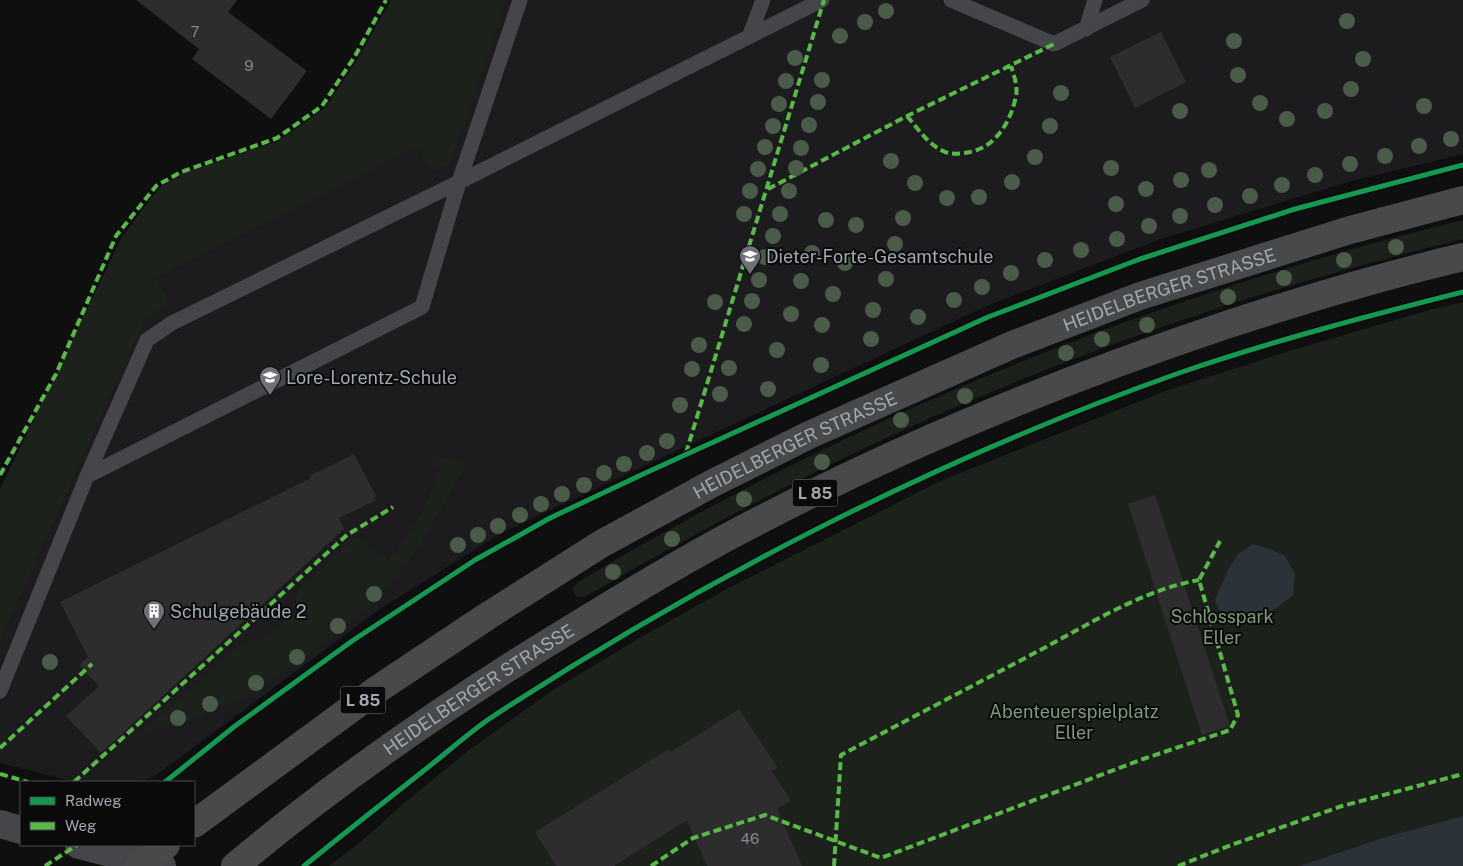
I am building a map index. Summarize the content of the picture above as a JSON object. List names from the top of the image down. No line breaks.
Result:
{"streets":{"main road":["HEIDELBERGER STRASSE","L 85"]},"parks":["Schlosspark Eller","Abenteuerspielplatz Eller"],"places":{"school or university":["Dieter-Forte-Gesamtschule","Lore-Lorentz-Schule"],"building":["Schulgebäude 2"]},"house_numbers":["7","9","46"],"legend":["Radweg","Weg"]}
